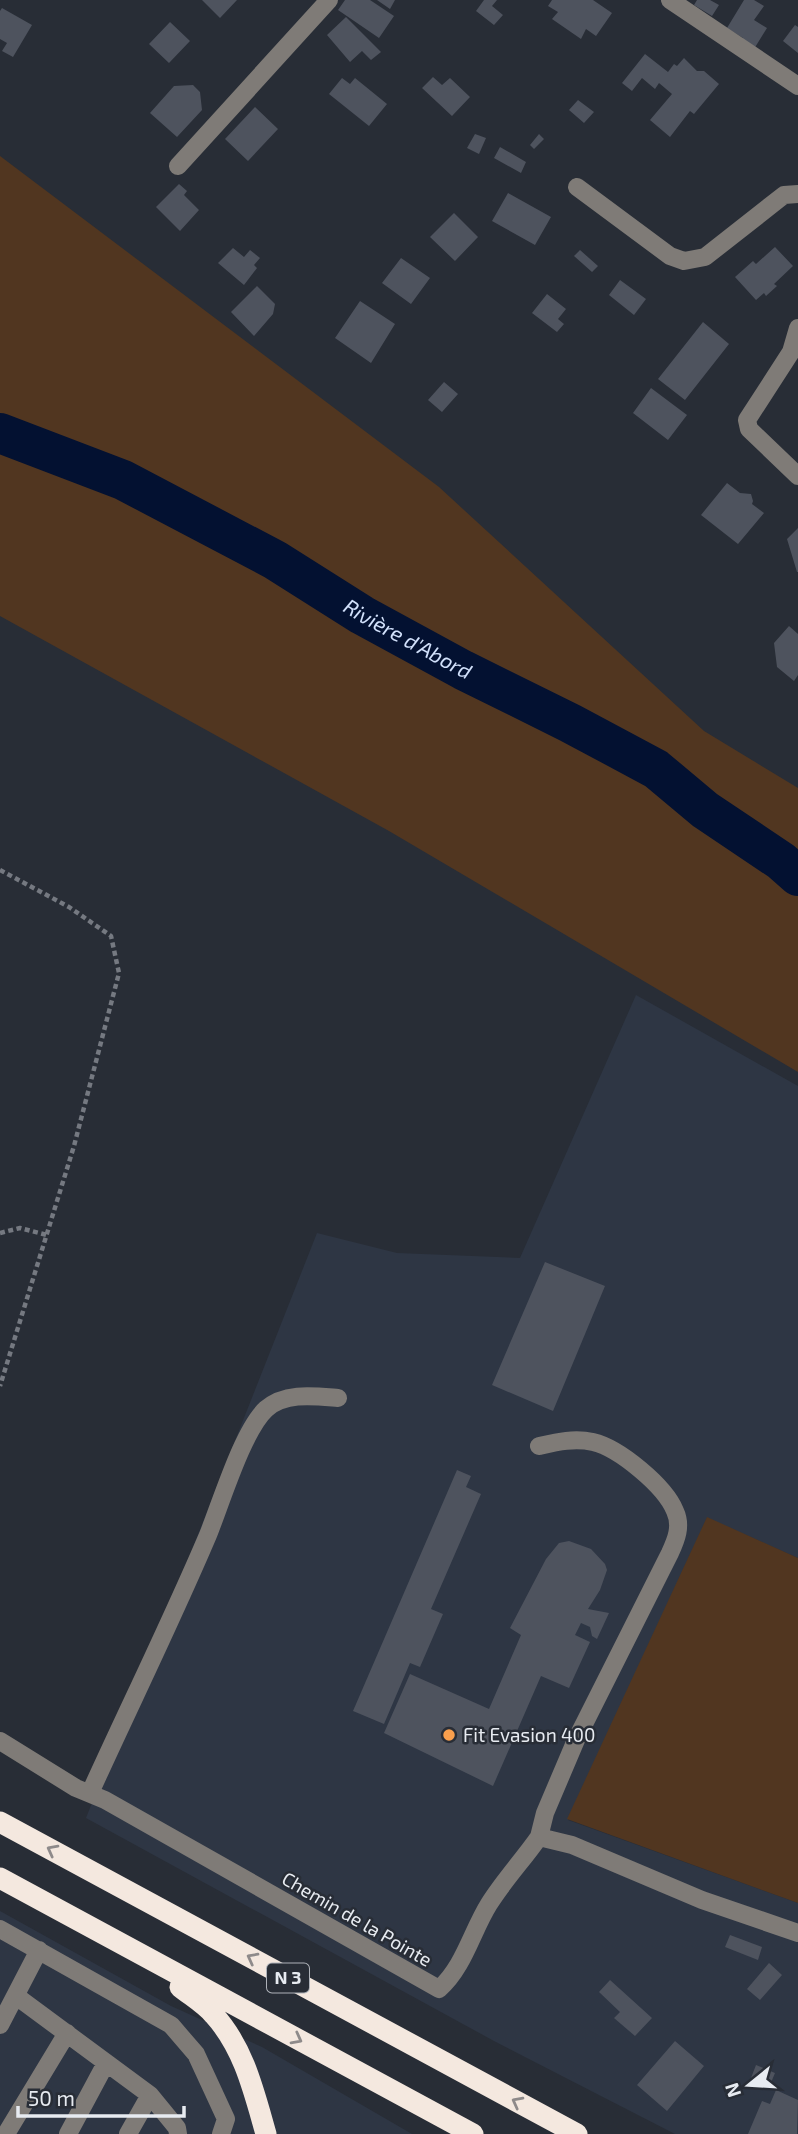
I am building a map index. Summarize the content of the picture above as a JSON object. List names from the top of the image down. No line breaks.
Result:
{"streets":{"highway":["N 3"],"street":["Chemin de la Pointe"]},"water":["Rivière d'Abord"],"places":["Fit Evasion 400"],"scale_bar":"50 m","north":"left"}
